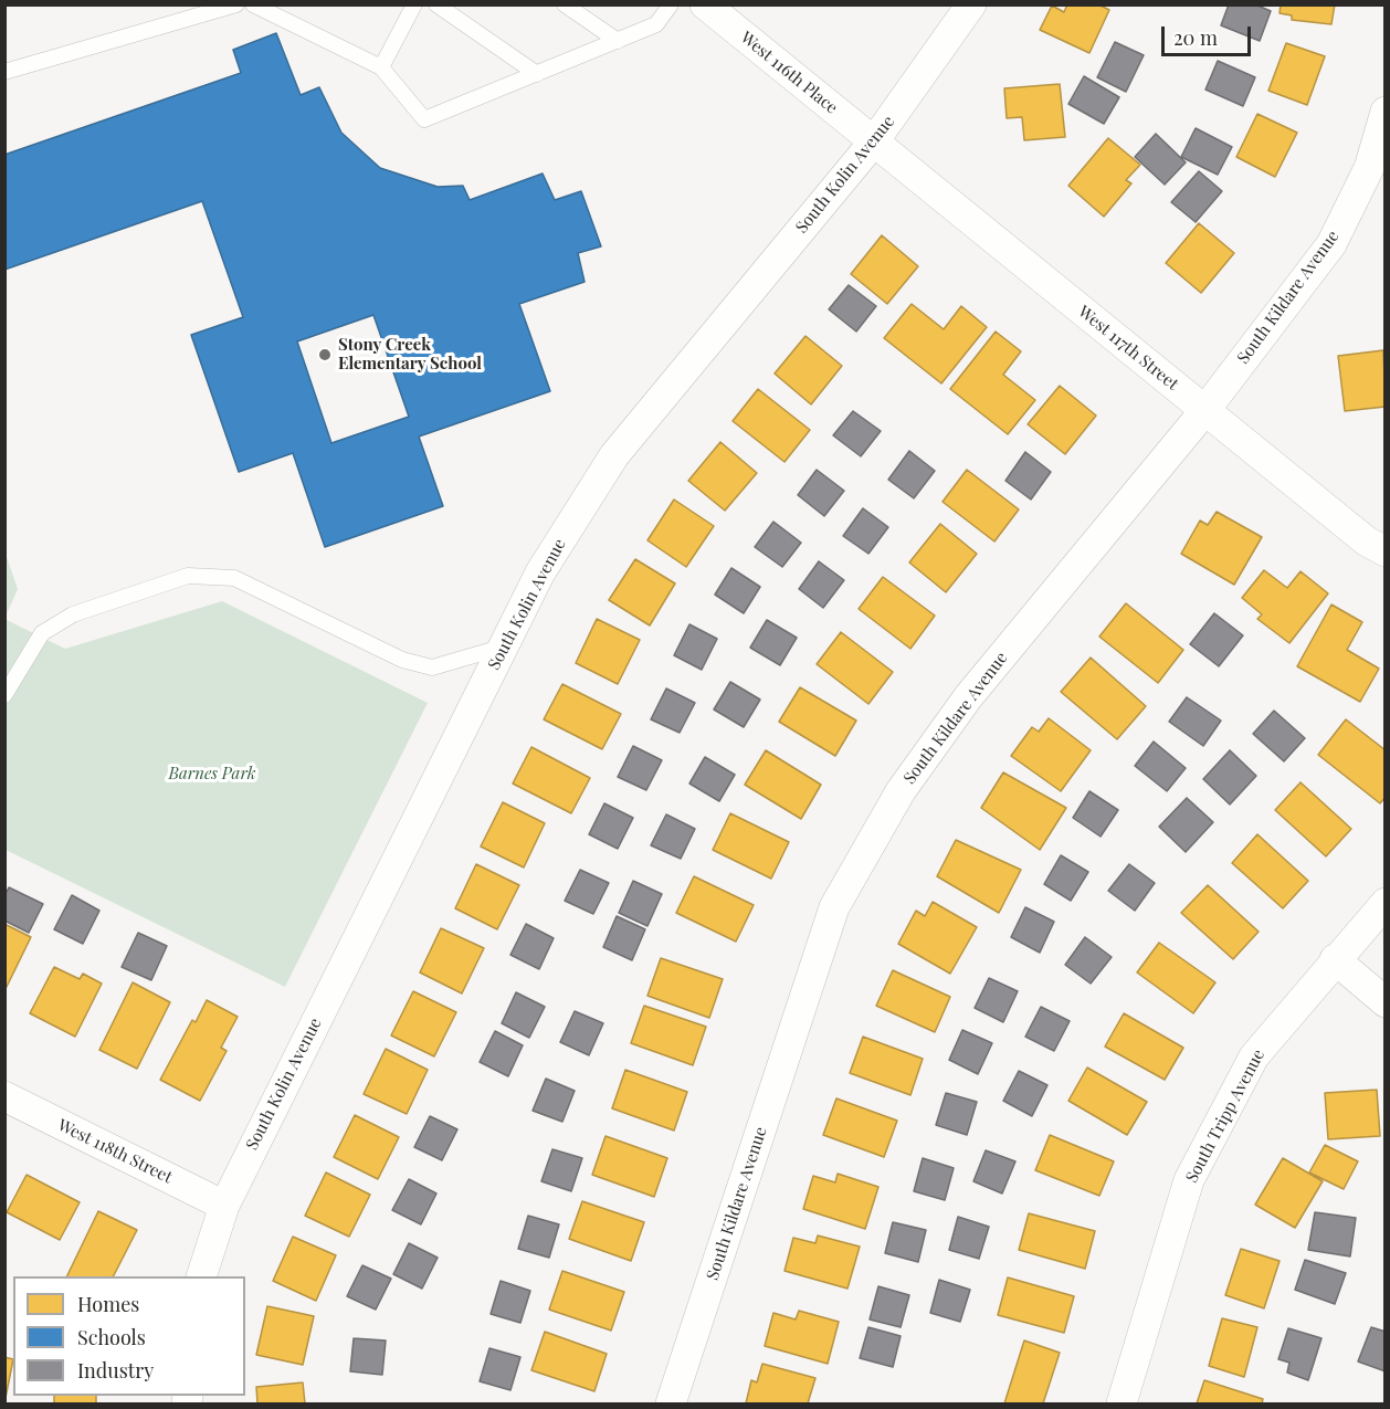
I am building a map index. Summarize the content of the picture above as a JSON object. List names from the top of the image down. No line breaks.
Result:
{"streets":{"street":["West 116th Place","South Kolin Avenue","South Kildare Avenue","West 117th Street","South Tripp Avenue","West 118th Street"]},"crossings":[["West 116th Place","South Kolin Avenue"],["West 116th Place","West 117th Street"],["South Kolin Avenue","West 117th Street"],["South Kolin Avenue","West 118th Street"],["South Kildare Avenue","West 117th Street"]],"parks":["Barnes Park"],"places":["Stony Creek Elementary School"],"legend":["Homes","Schools","Industry"],"scale_bar":"20 m"}
